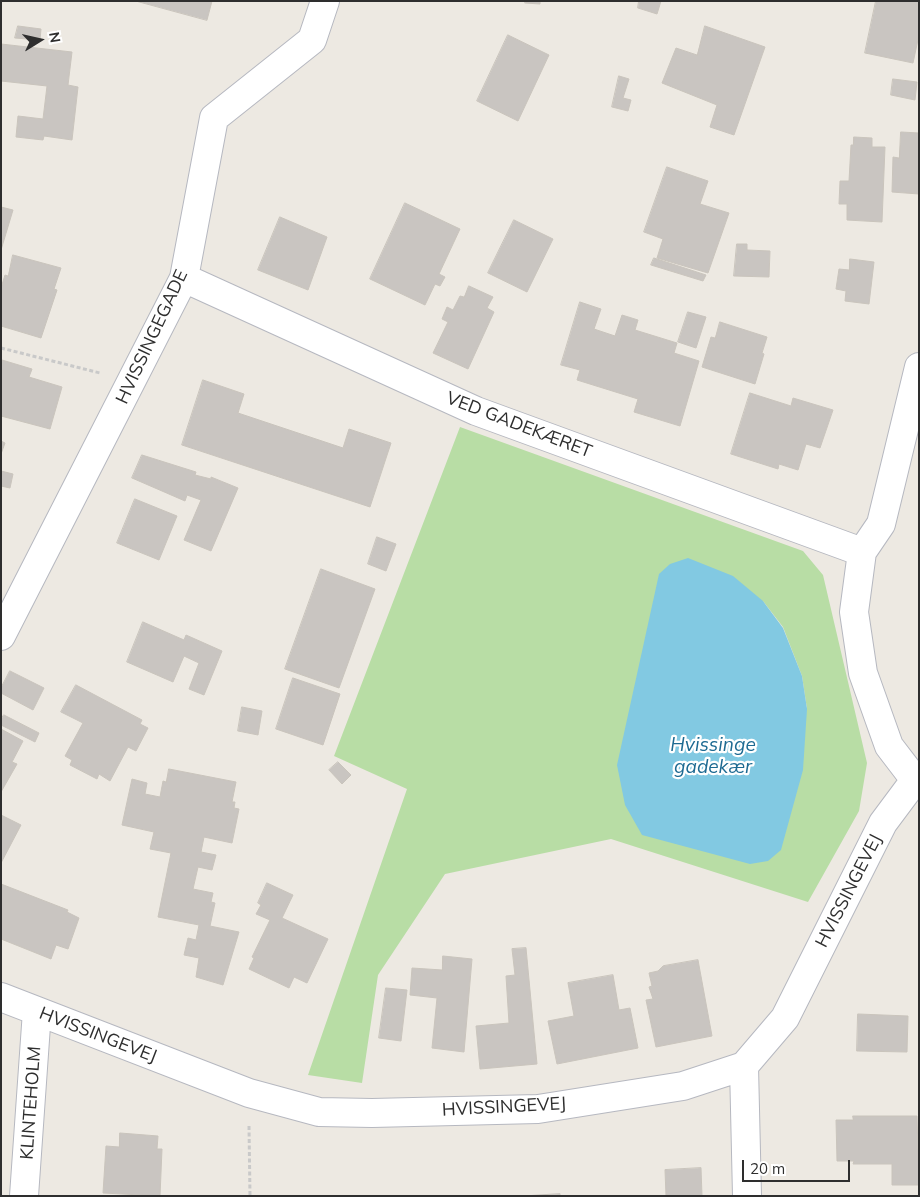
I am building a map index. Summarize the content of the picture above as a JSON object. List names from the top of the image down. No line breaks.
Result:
{"streets":{"street":["HVISSINGEGADE","VED GADEKÆRET","HVISSINGEVEJ","KLINTEHOLM"]},"crossings":[["HVISSINGEGADE","VED GADEKÆRET"],["HVISSINGEVEJ","KLINTEHOLM"]],"water":["Hvissinge gadekær"],"scale_bar":"20 m","north":"right"}
